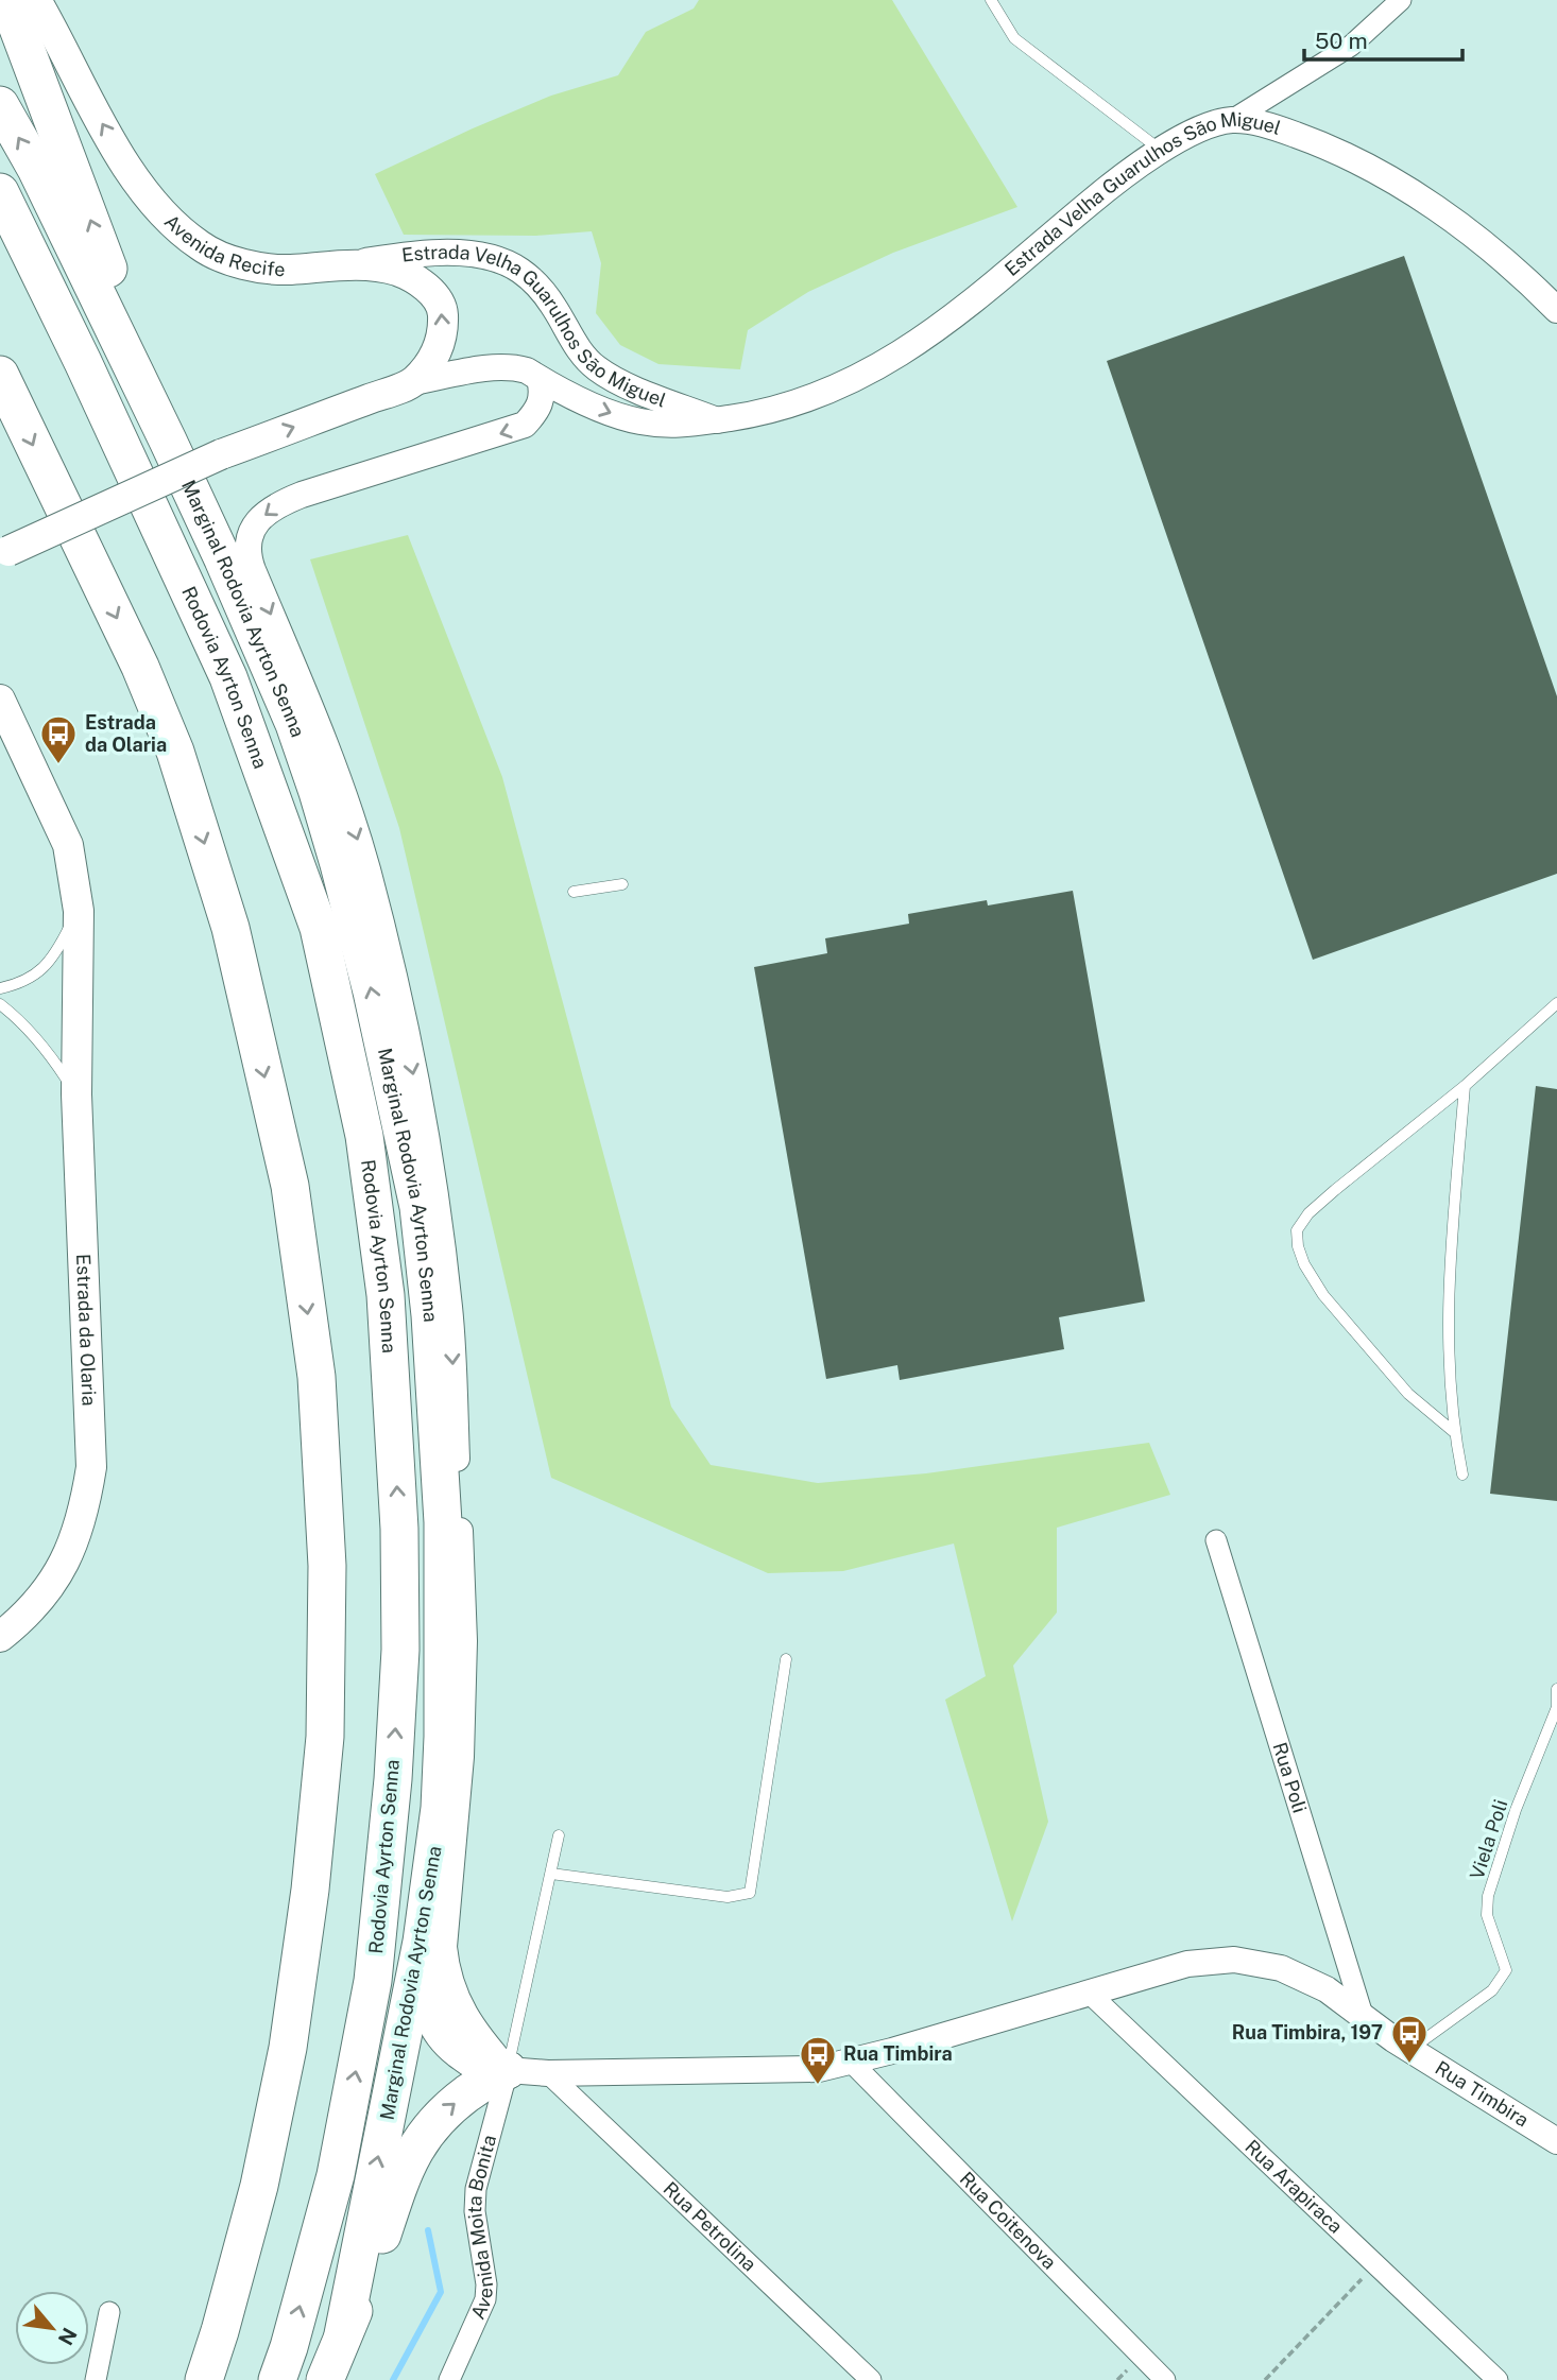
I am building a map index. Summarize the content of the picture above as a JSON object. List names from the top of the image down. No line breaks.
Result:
{"streets":{"highway":["Marginal Rodovia Ayrton Senna","Rodovia Ayrton Senna"],"main road":["Avenida Recife","Estrada da Olaria"],"street":["Estrada Velha Guarulhos São Miguel","Rua Poli","Rua Timbira","Rua Arapiraca","Rua Coitenova","Rua Petrolina","Avenida Moita Bonita"],"lane":["Viela Poli"]},"crossings":[["Estrada Velha Guarulhos São Miguel","Avenida Recife"],["Estrada Velha Guarulhos São Miguel","Marginal Rodovia Ayrton Senna"],["Marginal Rodovia Ayrton Senna","Rua Timbira"],["Marginal Rodovia Ayrton Senna","Avenida Moita Bonita"],["Rua Poli","Rua Timbira"],["Viela Poli","Rua Timbira"],["Rua Timbira","Rua Arapiraca"],["Rua Timbira","Rua Coitenova"],["Rua Timbira","Rua Petrolina"],["Rua Timbira","Avenida Moita Bonita"]],"one_way":["Avenida Recife"],"places":{"bus stop":["Estrada da Olaria","Rua Timbira, 197","Rua Timbira"]},"scale_bar":"50 m","north":"bottom right"}
